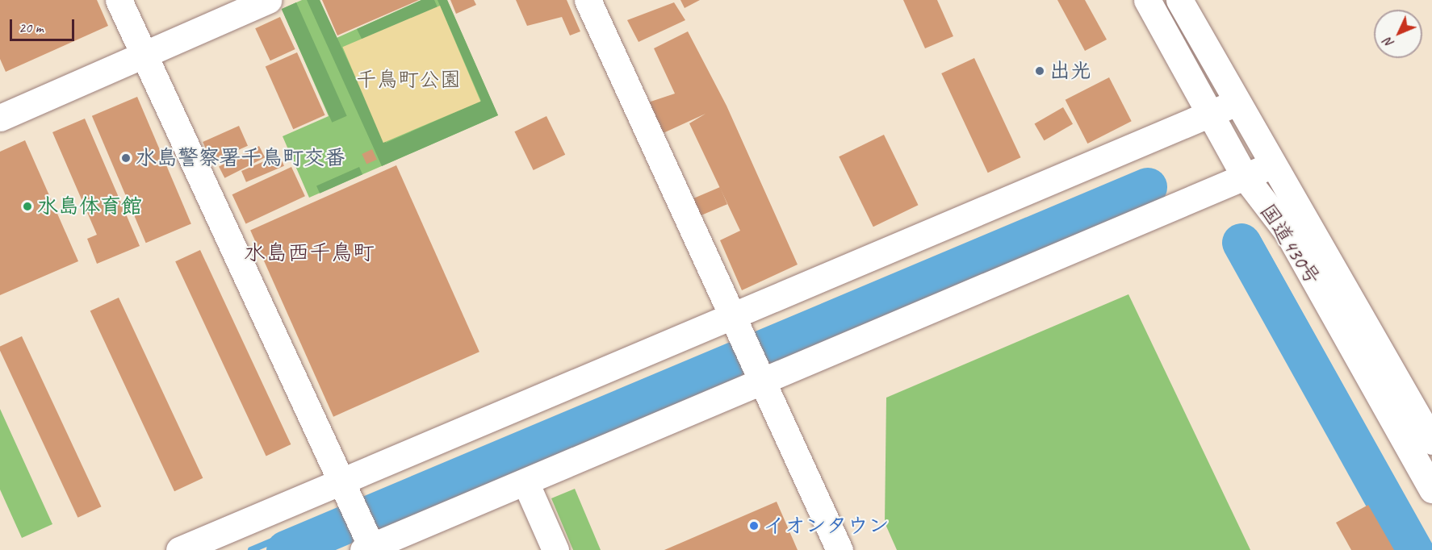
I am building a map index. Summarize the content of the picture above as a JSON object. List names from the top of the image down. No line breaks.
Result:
{"streets":{"main road":["国道430号"]},"districts":["水島西千鳥町"],"parks":["千鳥町公園"],"places":["出光","水島警察署千鳥町交番","水島体育館","イオンタウン"],"scale_bar":"20 m","north":"bottom left"}
